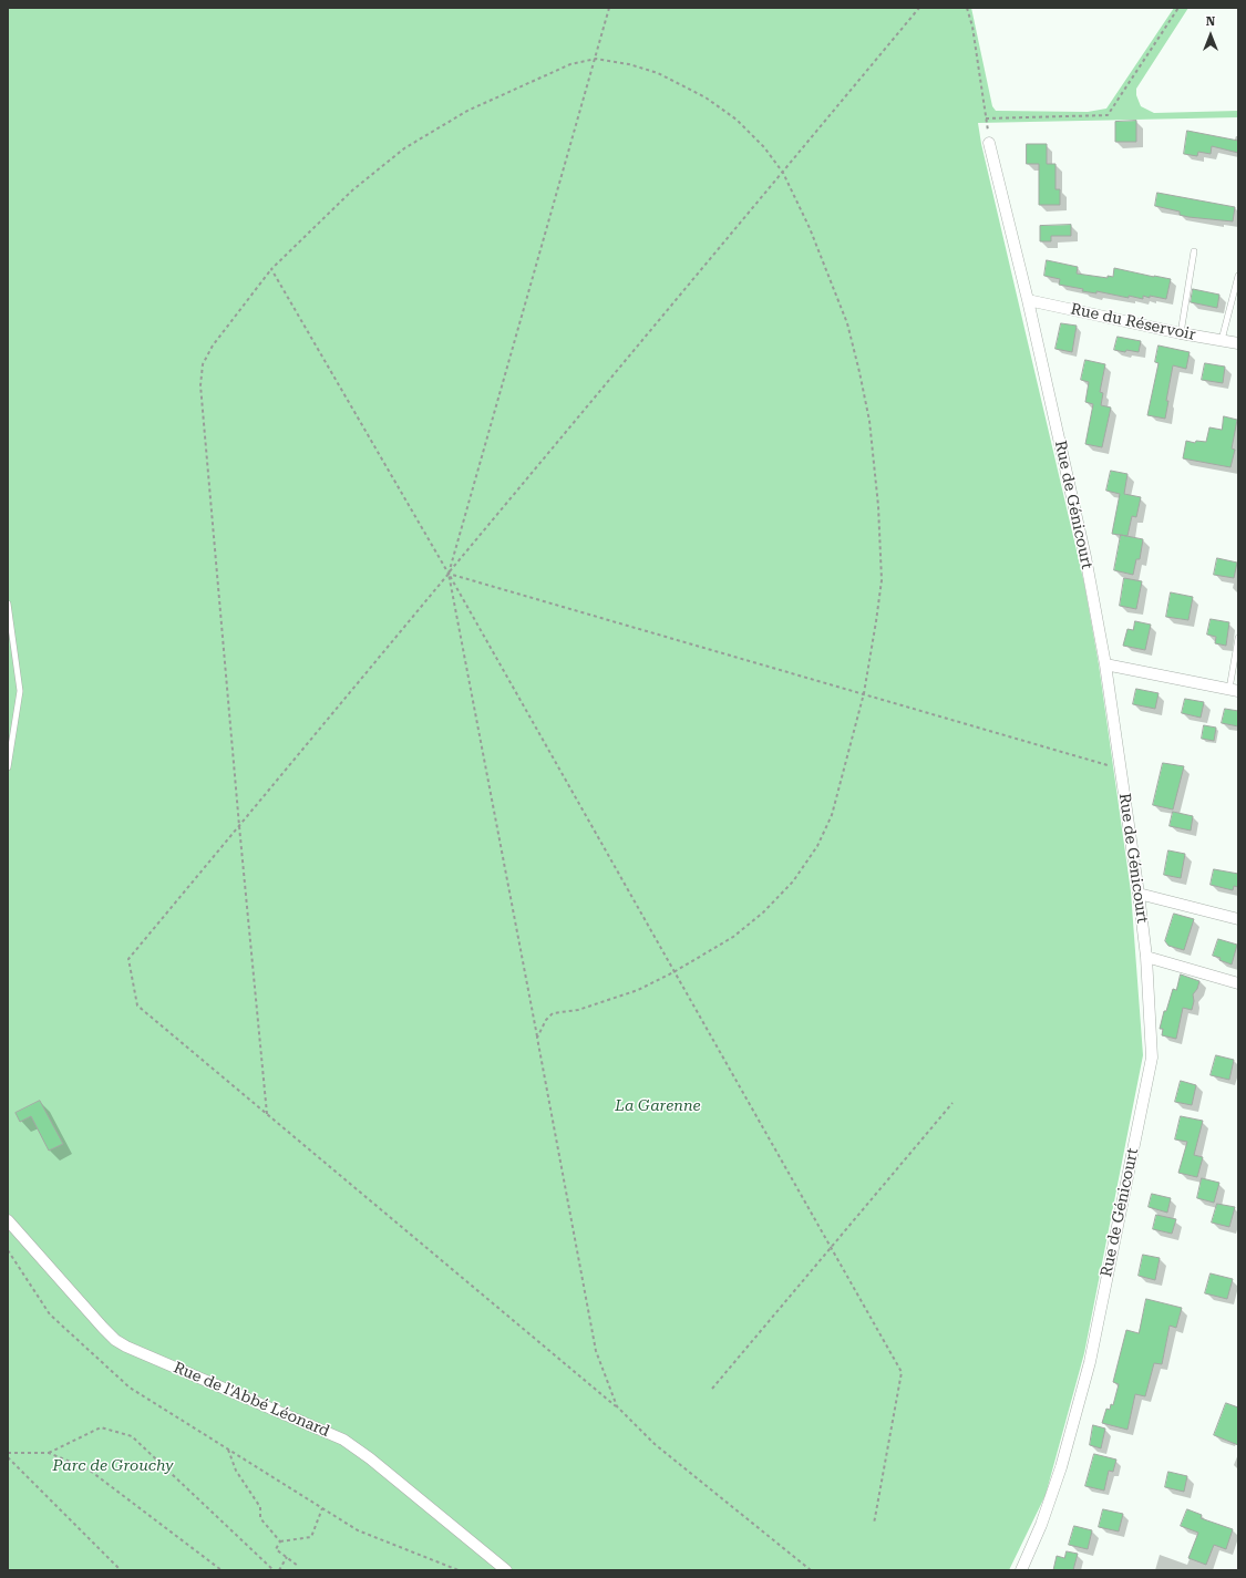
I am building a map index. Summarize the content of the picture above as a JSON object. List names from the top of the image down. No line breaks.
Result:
{"streets":{"street":["Rue du Réservoir","Rue de Génicourt","Rue de l'Abbé Léonard"]},"crossings":[["Rue du Réservoir","Rue de Génicourt"]],"parks":["La Garenne","Parc de Grouchy"],"north":"top"}
